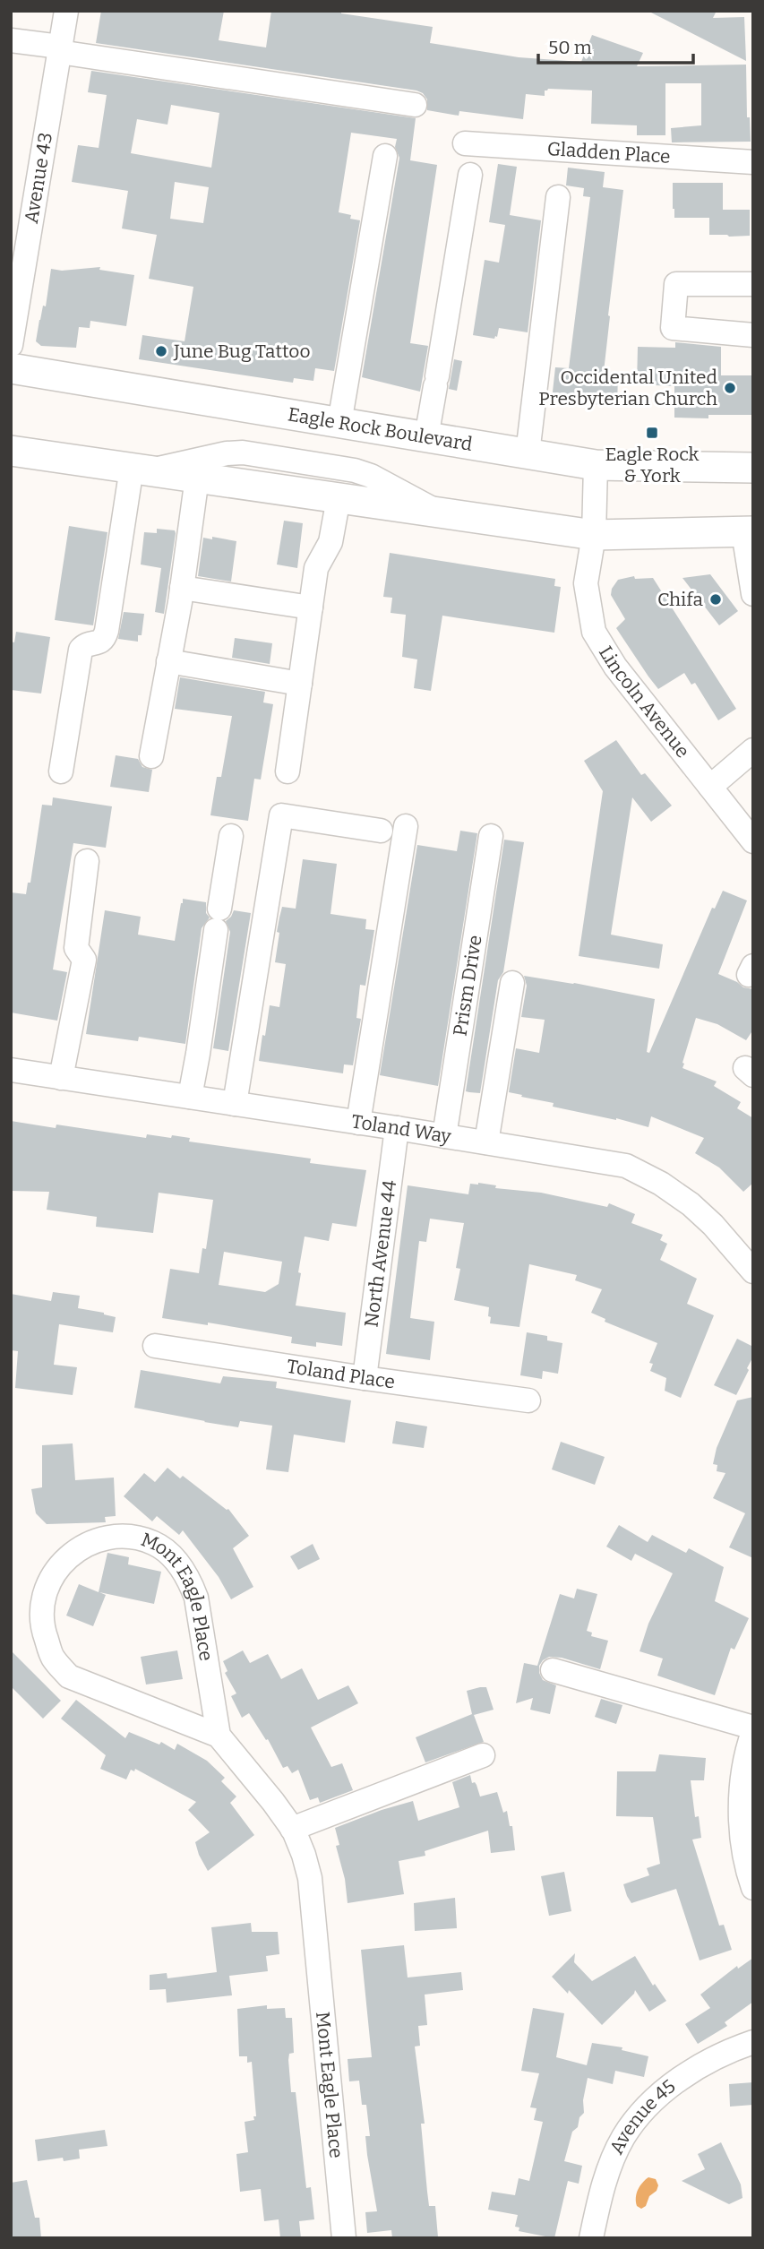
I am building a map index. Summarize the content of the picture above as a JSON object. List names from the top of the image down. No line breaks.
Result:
{"streets":{"main road":["Eagle Rock Boulevard"],"street":["Gladden Place","Avenue 43","Lincoln Avenue","Prism Drive","Toland Way","North Avenue 44","Toland Place","Mont Eagle Place","Avenue 45"]},"crossings":[["Eagle Rock Boulevard","Lincoln Avenue"],["Prism Drive","Toland Way"],["Toland Way","North Avenue 44"],["North Avenue 44","Toland Place"]],"places":{"other":["June Bug Tattoo","Occidental United Presbyterian Church","Chifa"],"transit":["Eagle Rock & York"]},"scale_bar":"50 m"}
